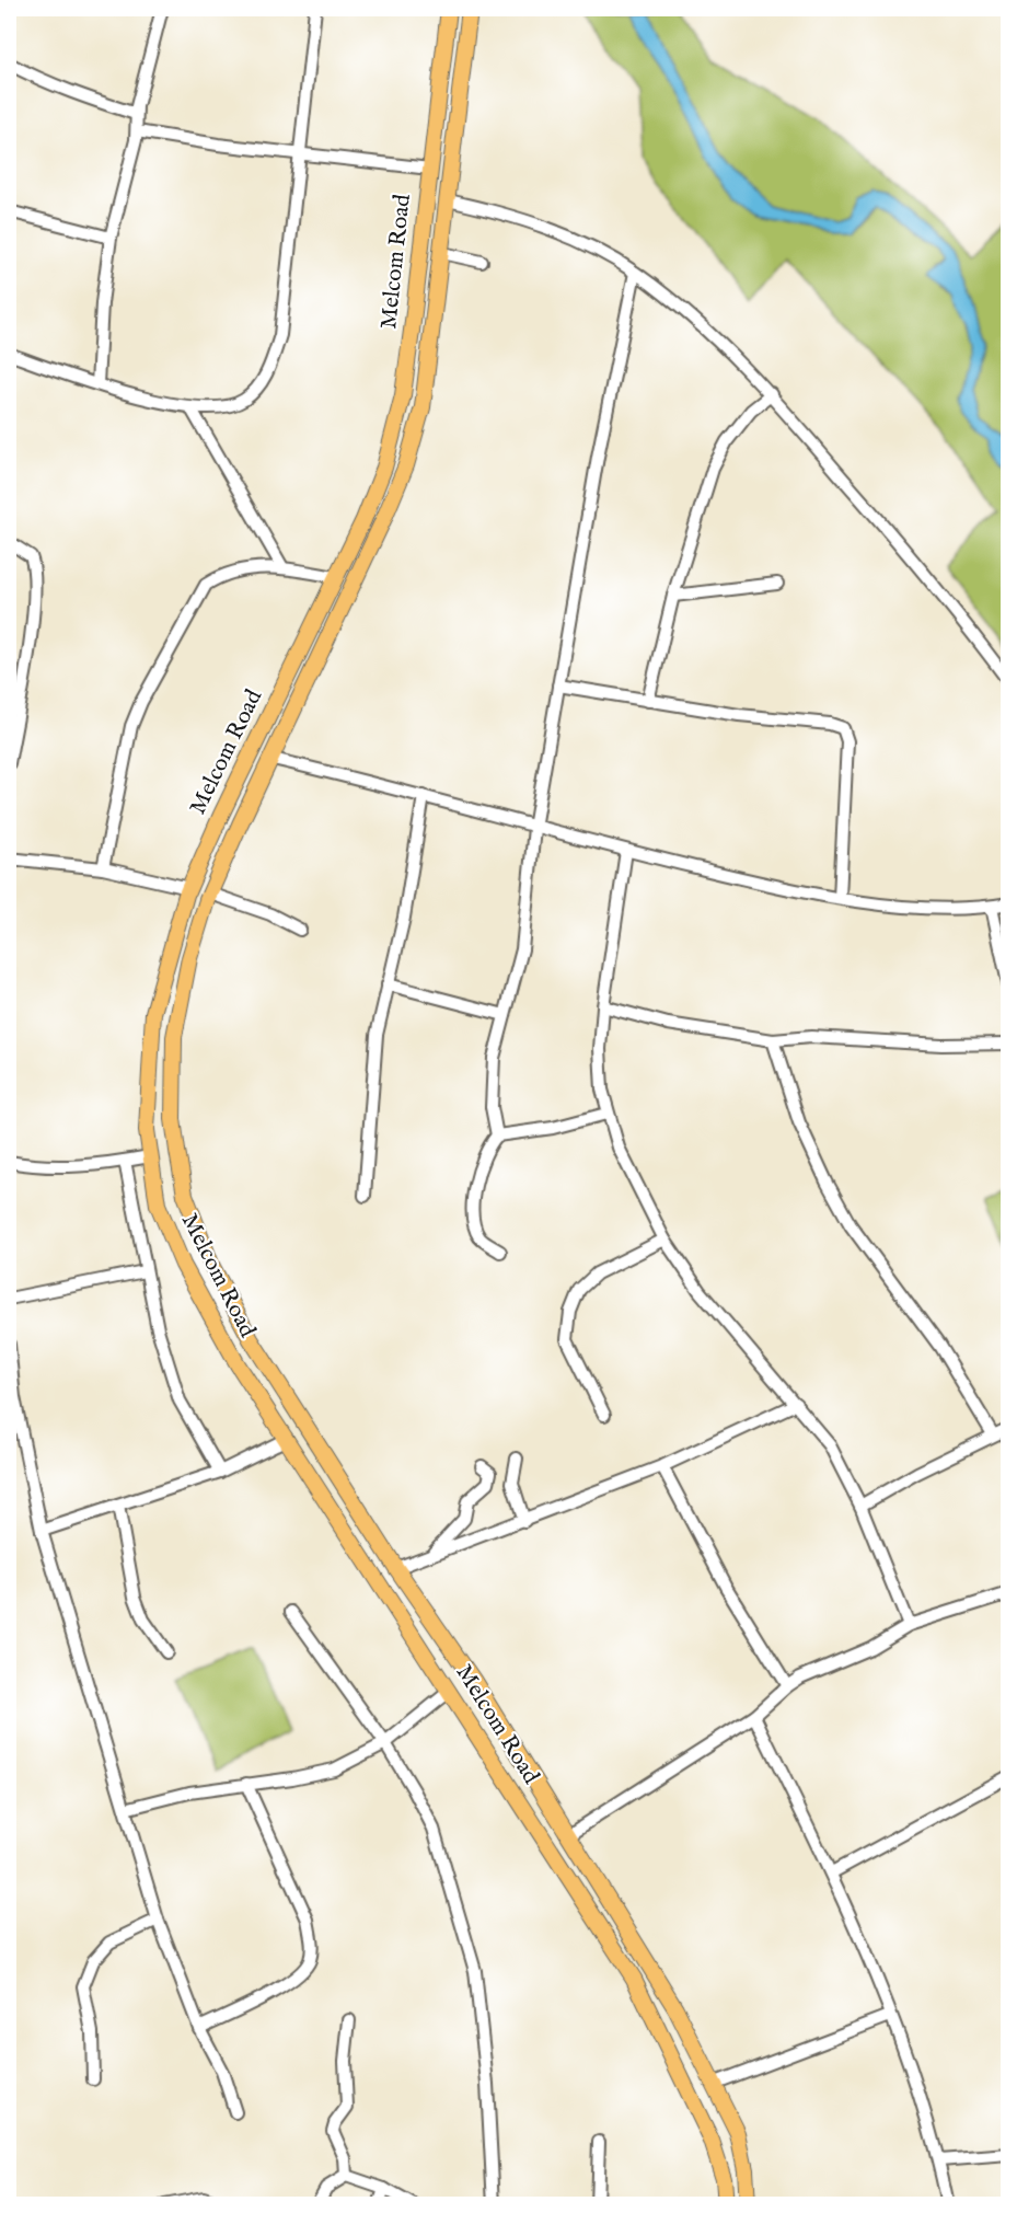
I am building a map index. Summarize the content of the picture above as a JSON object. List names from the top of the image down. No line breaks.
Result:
{"streets":{"main road":["Melcom Road"]}}
